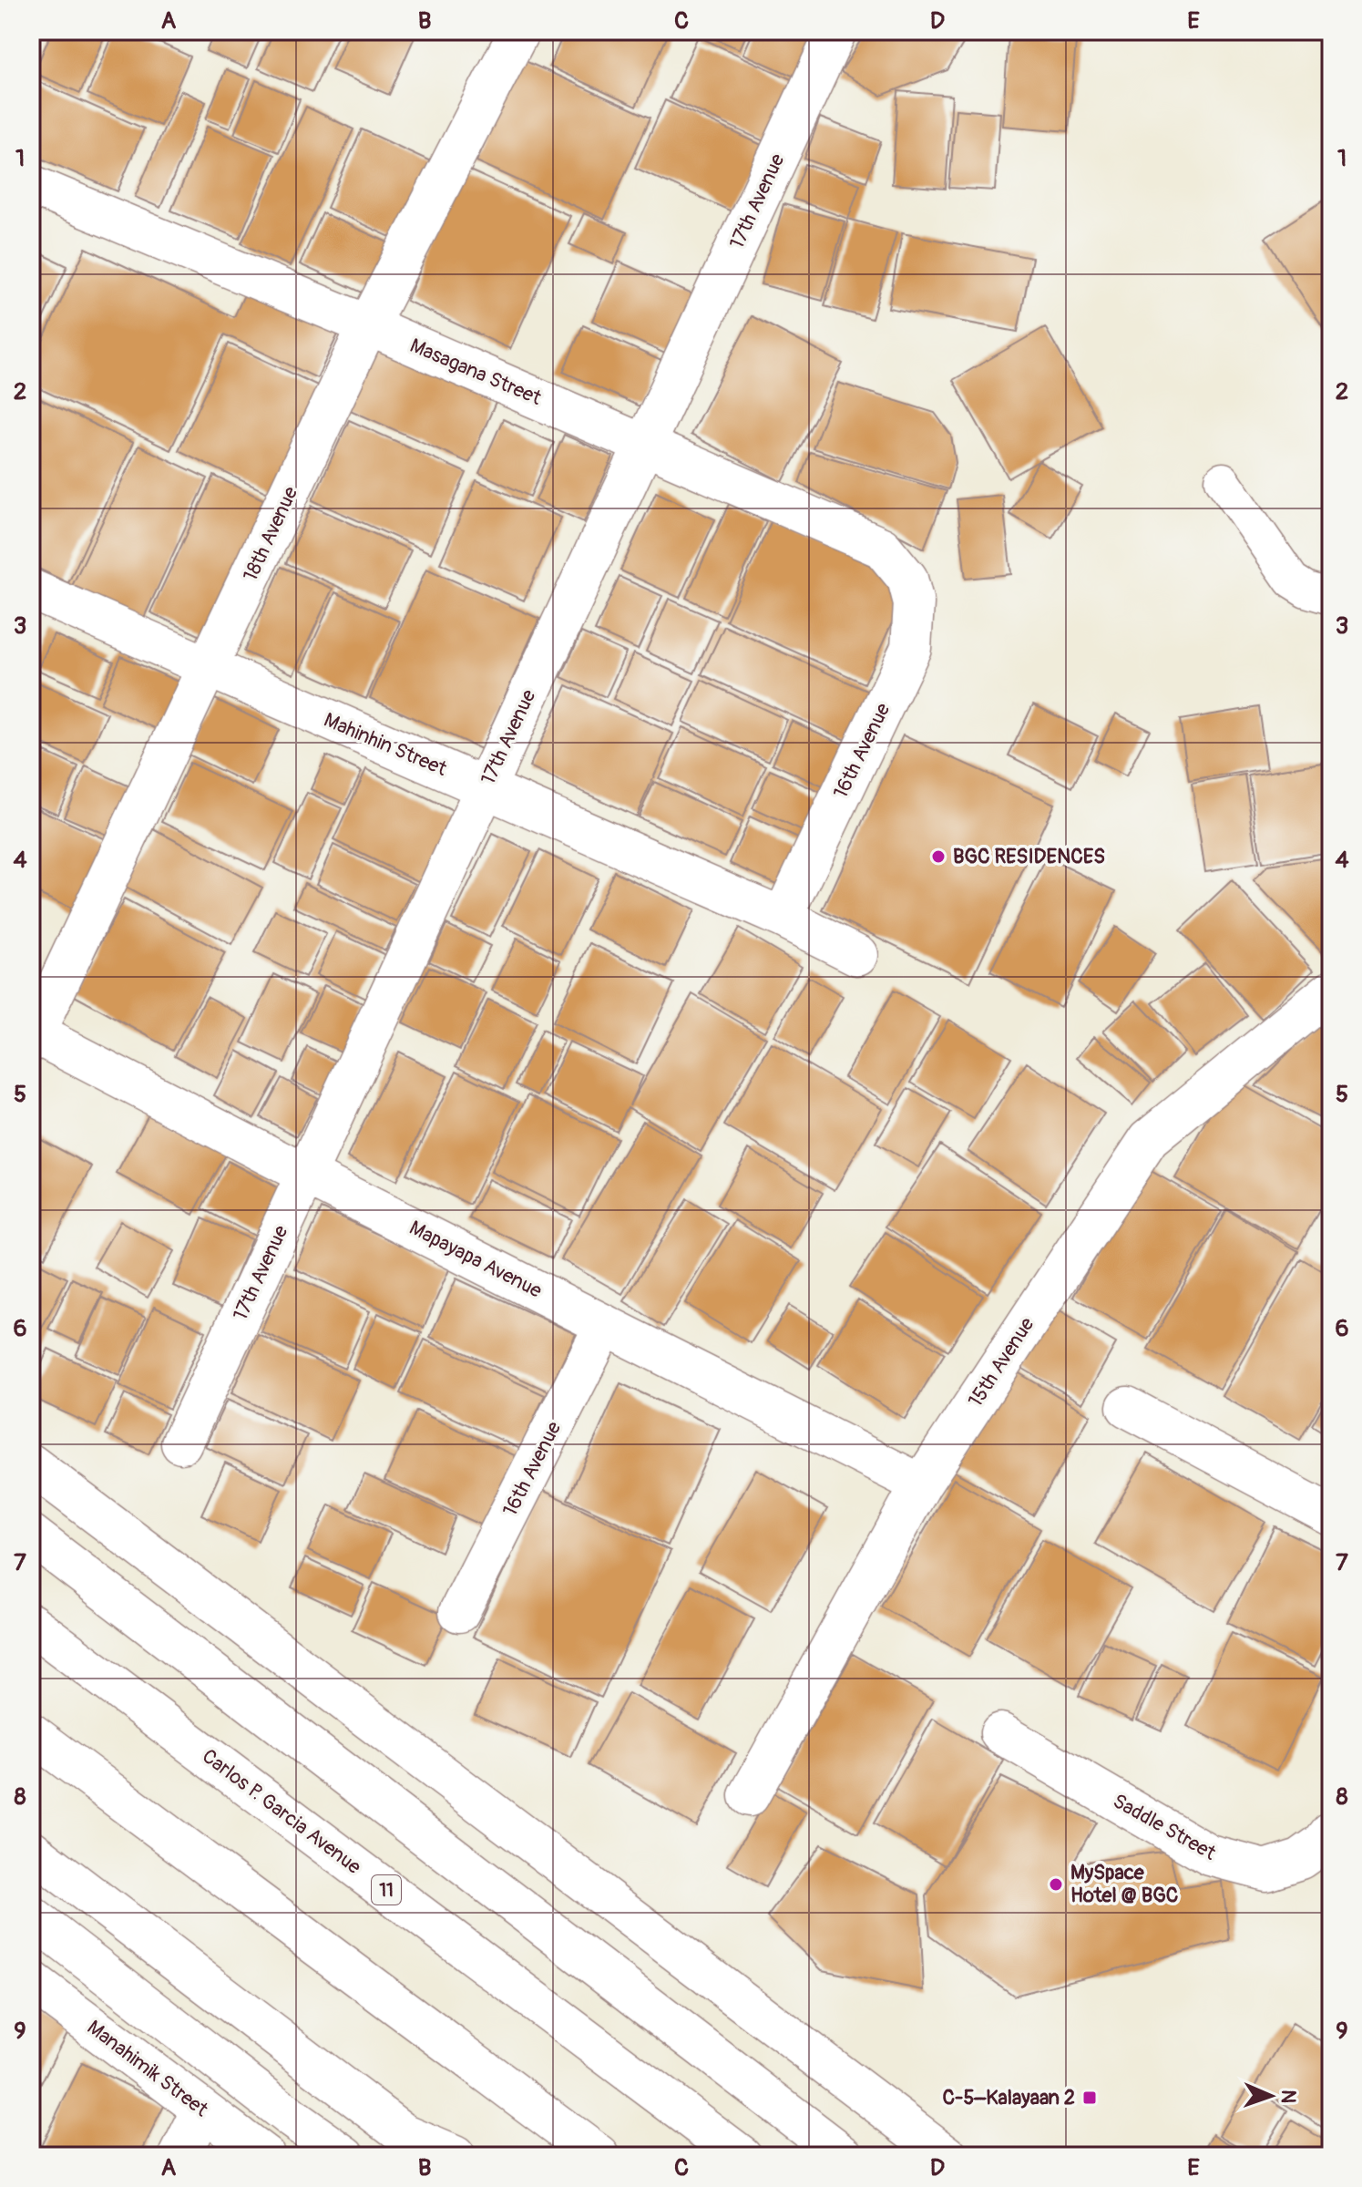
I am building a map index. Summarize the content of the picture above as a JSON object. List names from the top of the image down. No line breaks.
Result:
{"streets":{"street":["17th Avenue","Masagana Street","18th Avenue","Mahinhin Street","16th Avenue","Mapayapa Avenue","15th Avenue","Carlos P. Garcia Avenue","Saddle Street","11","Manahimik Street"]},"crossings":[["17th Avenue","Masagana Street"],["17th Avenue","Mahinhin Street"],["17th Avenue","Mapayapa Avenue"],["Masagana Street","18th Avenue"],["Masagana Street","16th Avenue"],["18th Avenue","Mahinhin Street"],["18th Avenue","Mapayapa Avenue"],["Mahinhin Street","16th Avenue"],["16th Avenue","Mapayapa Avenue"],["Mapayapa Avenue","15th Avenue"]],"places":{"other":["BGC RESIDENCES","MySpace Hotel @ BGC"],"transit":["C-5–Kalayaan 2"]},"north":"right","grid":{"columns":["A","B","C","D","E"],"rows":["1","2","3","4","5","6","7","8","9"]}}
